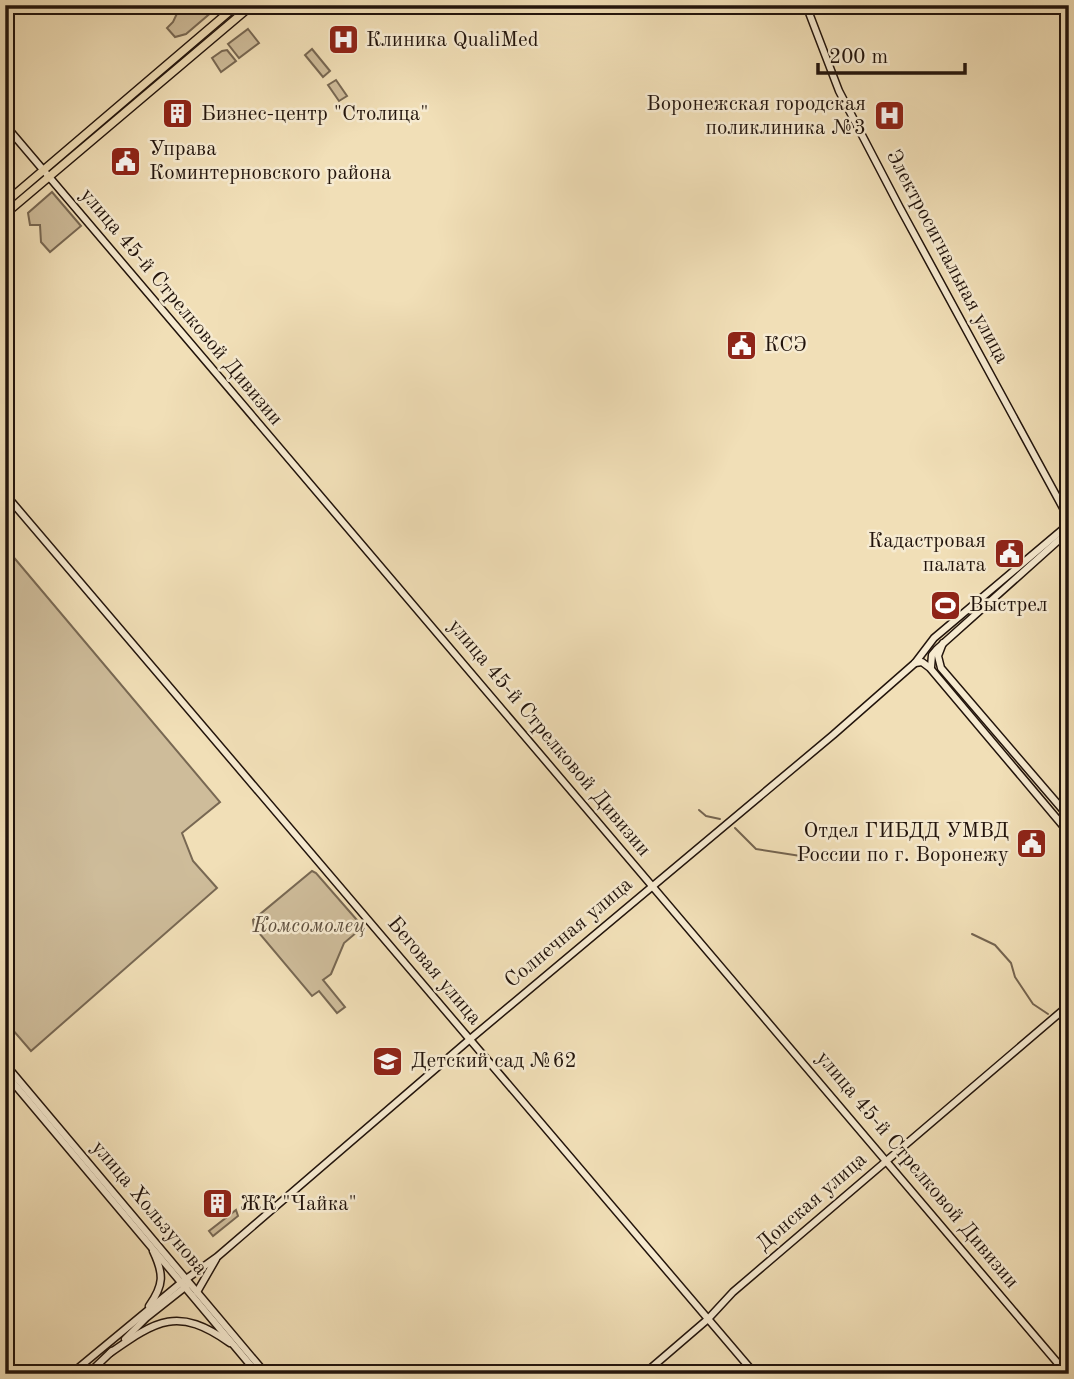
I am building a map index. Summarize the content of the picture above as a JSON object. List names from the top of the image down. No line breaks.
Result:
{"streets":{"main road":["Электросигнальная улица","улица 45-й Стрелковой Дивизии","Солнечная улица","Беговая улица","Донская улица","улица Хользунова"]},"crossings":[["Электросигнальная улица","Солнечная улица"],["улица 45-й Стрелковой Дивизии","Солнечная улица"],["улица 45-й Стрелковой Дивизии","Донская улица"],["Солнечная улица","Беговая улица"],["Солнечная улица","улица Хользунова"],["Беговая улица","Донская улица"]],"parks":["Комсомолец"],"places":{"hospital":["Клиника QualiMed","Воронежская городская поликлиника №3"],"building":["Бизнес-центр \"Столица\"","ЖК \"Чайка\""],"public building":["Управа Коминтерновского района","КСЭ","Кадастровая палата","Отдел ГИБДД УМВД России по г. Воронежу"],"sports":["Выстрел"],"school or university":["Детский сад №62"]},"scale_bar":"200 m"}
